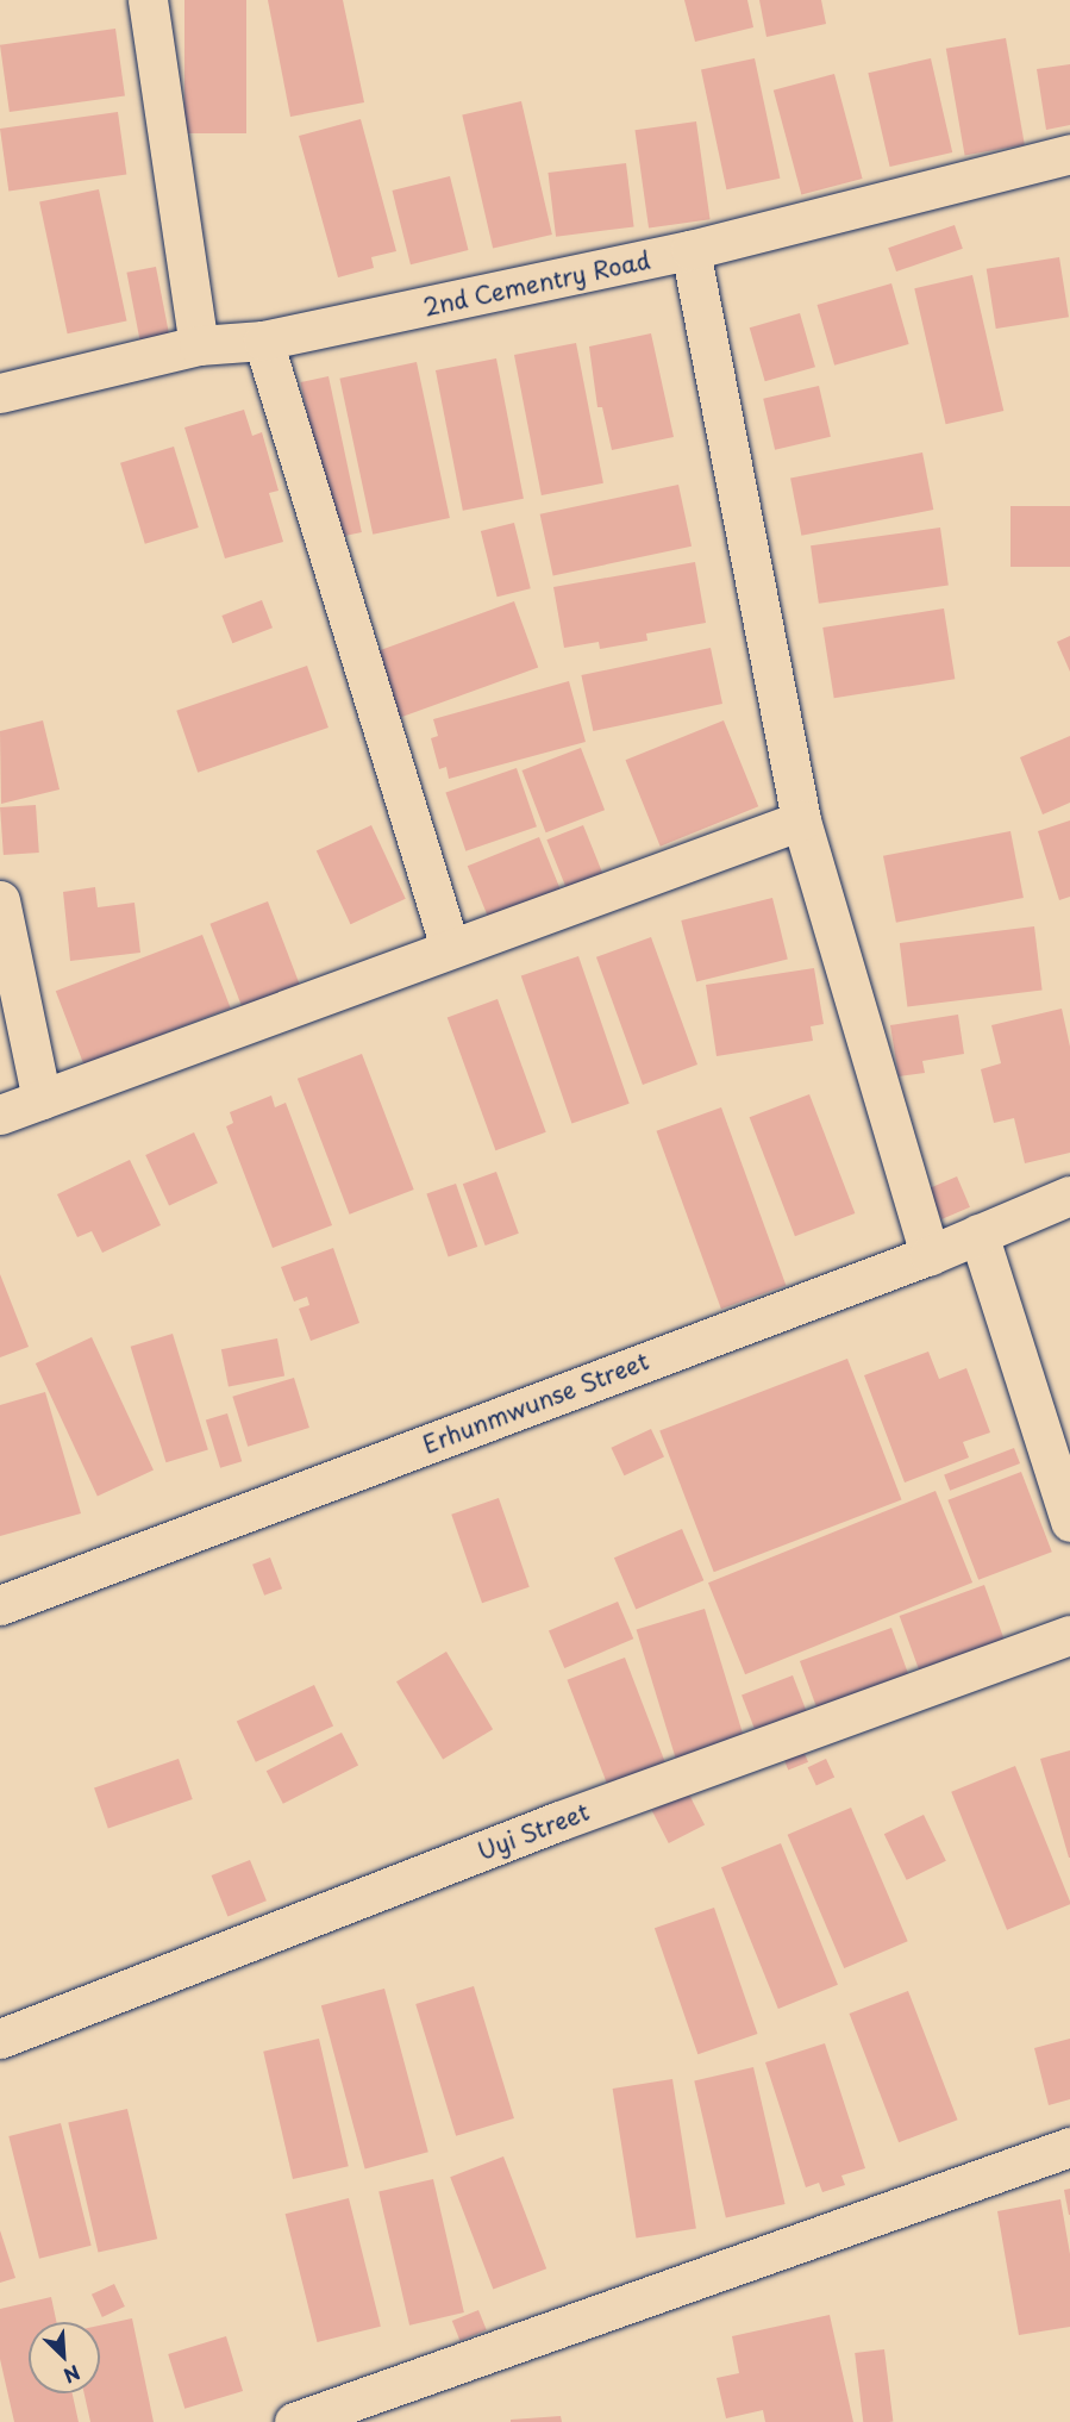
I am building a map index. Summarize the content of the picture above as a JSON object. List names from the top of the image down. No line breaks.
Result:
{"streets":{"street":["2nd Cementry Road","Erhunmwunse Street","Uyi Street"]},"north":"bottom right"}
